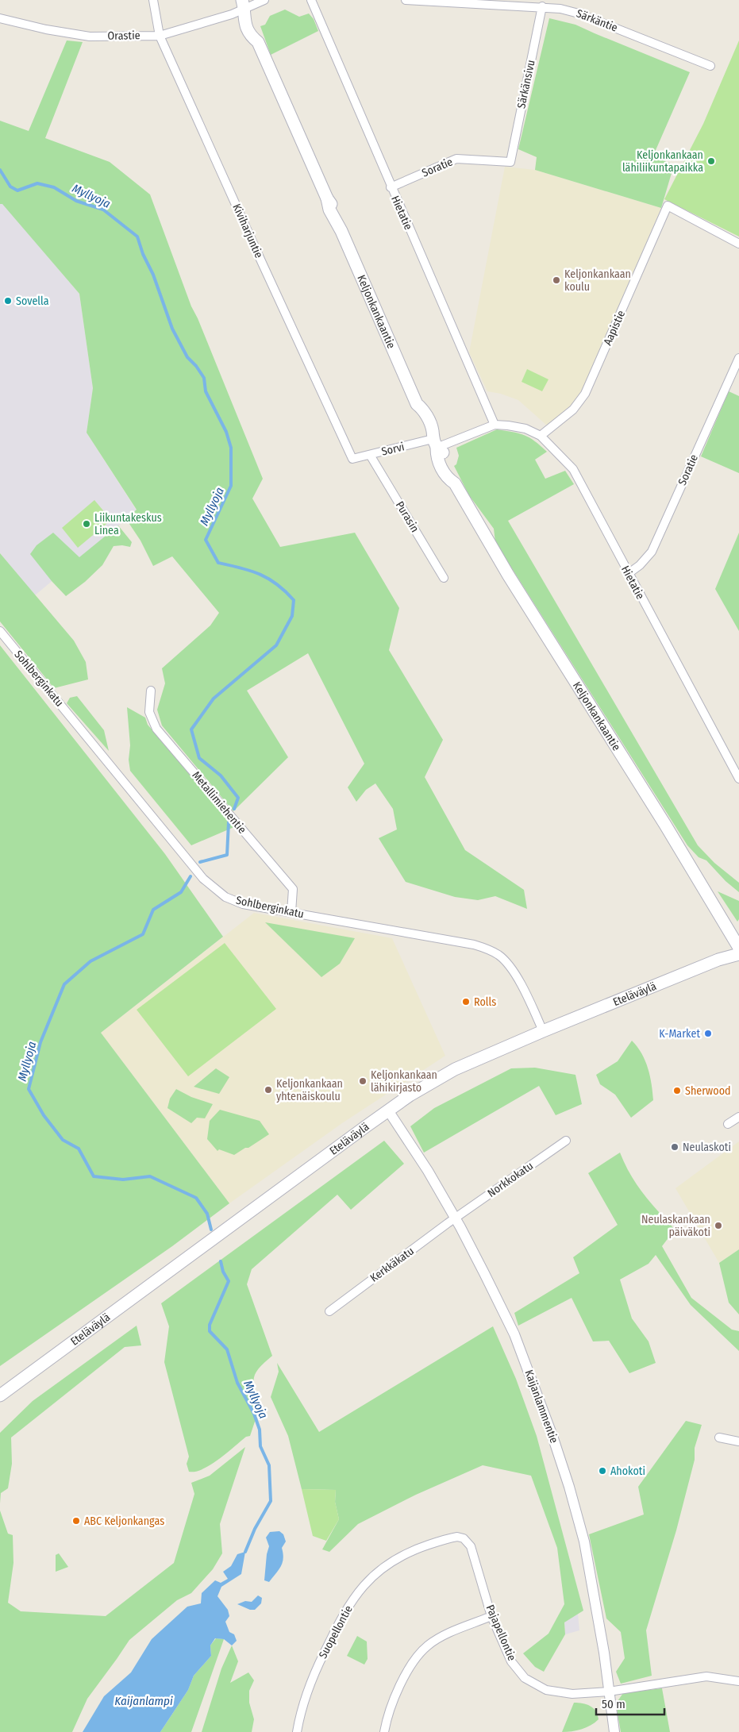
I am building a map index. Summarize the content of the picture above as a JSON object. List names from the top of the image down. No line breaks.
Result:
{"streets":{"main road":["Keljonkankaantie","Eteläväylä"],"street":["Särkäntie","Orastie","Särkänsivu","Soratie","Hietatie","Kiviharjuntie","Aapistie","Sorvi","Purasin","Sohlberginkatu","Metallimiehentie","Norkkokatu","Kerkkäkatu","Kaijanlammentie","Suopellontie","Pajapellontie"]},"crossings":[["Särkäntie","Särkänsivu"],["Orastie","Kiviharjuntie"],["Orastie","Keljonkankaantie"],["Särkänsivu","Soratie"],["Soratie","Hietatie"],["Hietatie","Keljonkankaantie"],["Hietatie","Aapistie"],["Hietatie","Sorvi"],["Kiviharjuntie","Sorvi"],["Keljonkankaantie","Sorvi"],["Sorvi","Purasin"],["Sohlberginkatu","Metallimiehentie"],["Sohlberginkatu","Eteläväylä"],["Eteläväylä","Kaijanlammentie"],["Norkkokatu","Kerkkäkatu"],["Norkkokatu","Kaijanlammentie"],["Kerkkäkatu","Kaijanlammentie"],["Kaijanlammentie","Pajapellontie"],["Suopellontie","Pajapellontie"]],"water":["Myllyoja","Kaijanlampi"],"places":["Keljonkankaan lähiliikuntapaikka","Keljonkankaan koulu","Sovella","Liikuntakeskus Linea","Rolls","K-Market","Keljonkankaan lähikirjasto","Keljonkankaan yhtenäiskoulu","Sherwood","Neulaskoti","Neulaskankaan päiväkoti","Ahokoti","ABC Keljonkangas"],"scale_bar":"50 m"}
